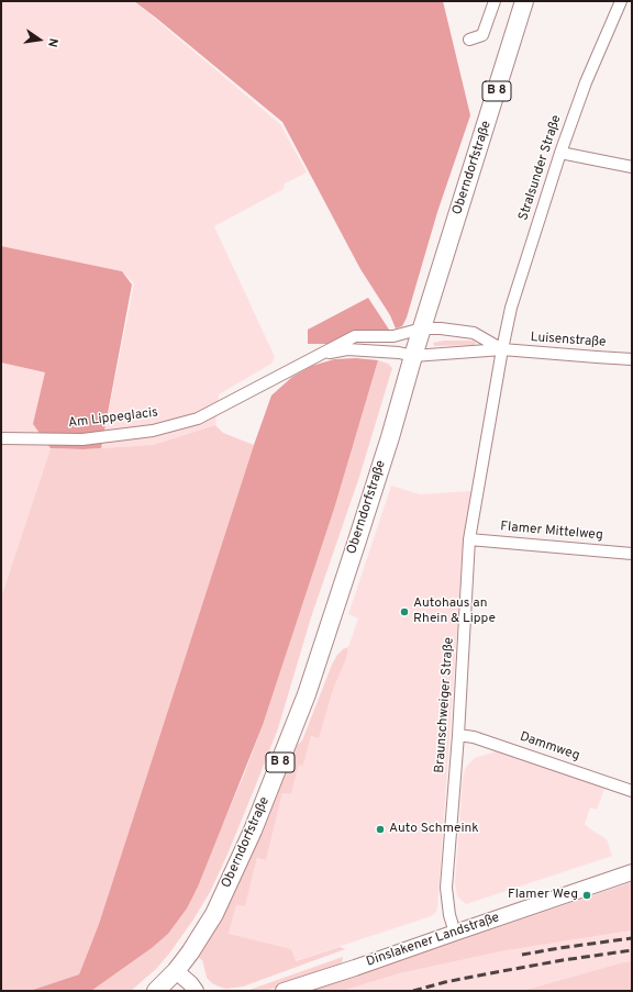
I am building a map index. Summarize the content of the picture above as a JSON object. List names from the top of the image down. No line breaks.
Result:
{"streets":{"main road":["B 8","Oberndorfstraße","Dinslakener Landstraße"],"street":["Stralsunder Straße","Luisenstraße","Am Lippeglacis","Flamer Mittelweg","Braunschweiger Straße","Dammweg"]},"crossings":[["Oberndorfstraße","Luisenstraße"],["Oberndorfstraße","Am Lippeglacis"],["Stralsunder Straße","Luisenstraße"],["Stralsunder Straße","Braunschweiger Straße"],["Luisenstraße","Am Lippeglacis"],["Luisenstraße","Braunschweiger Straße"],["Flamer Mittelweg","Braunschweiger Straße"],["Braunschweiger Straße","Dammweg"],["Braunschweiger Straße","Dinslakener Landstraße"]],"places":["Autohaus an Rhein & Lippe","Auto Schmeink","Flamer Weg"],"north":"right"}
